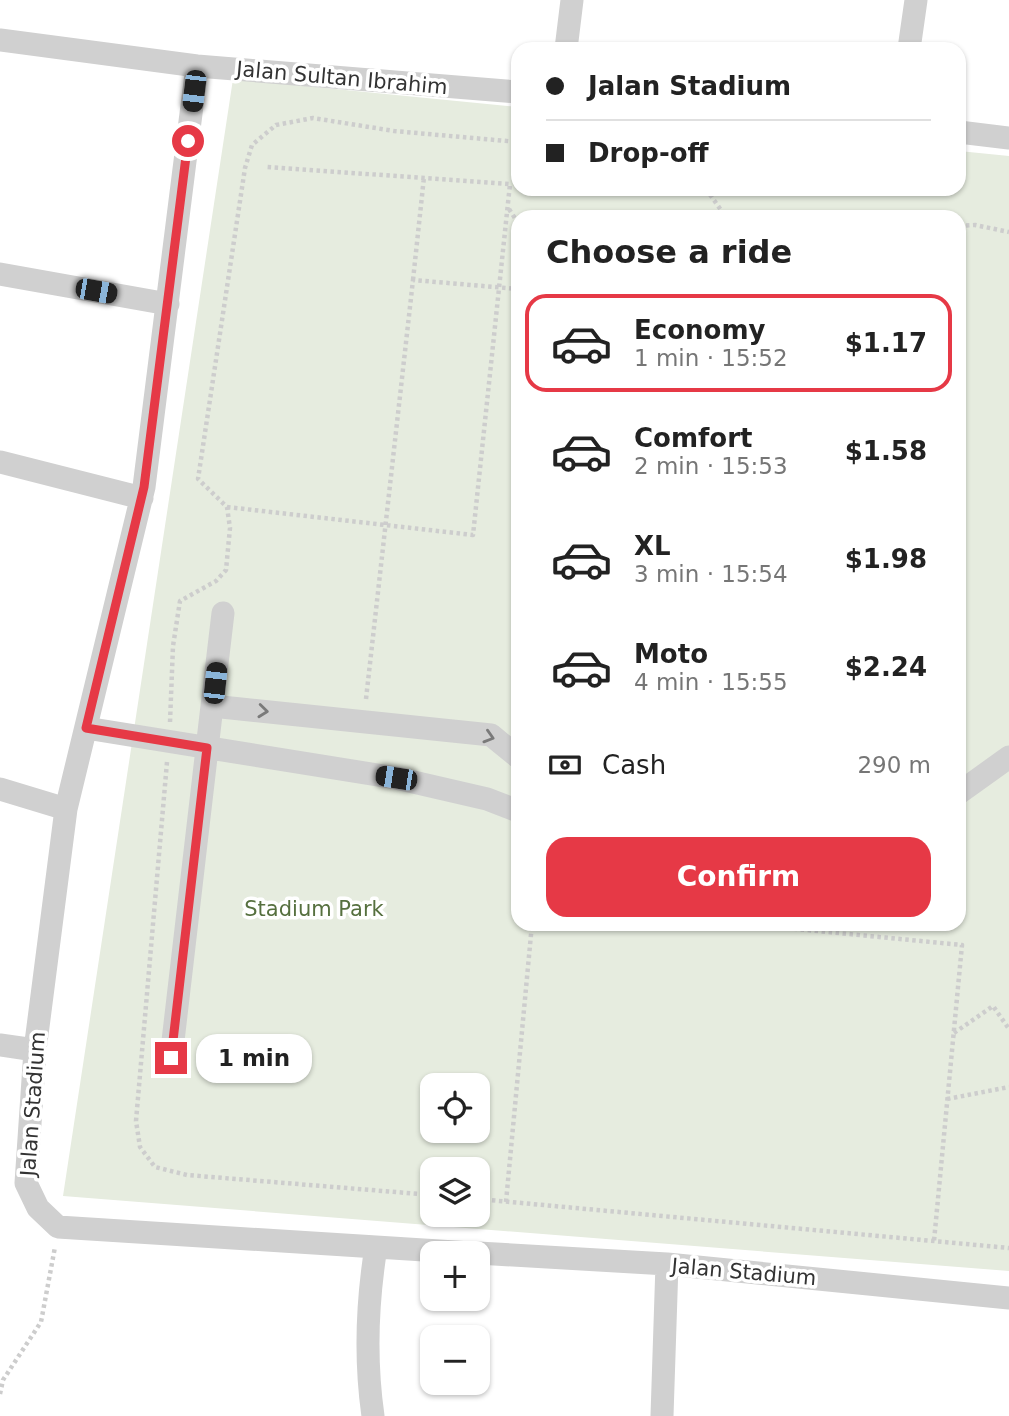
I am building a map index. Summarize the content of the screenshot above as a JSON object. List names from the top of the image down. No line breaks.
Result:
{"streets":{"street":["Jalan Sultan Ibrahim","Jalan Stadium"]},"crossings":[["Jalan Sultan Ibrahim","Jalan Stadium"]],"parks":["Stadium Park"],"page":{"banner":["Jalan Stadium","Drop-off"],"heading":"Choose a ride","list":[{"name":"Economy","note":"1 min · 15:52","value":"$1.17"},{"name":"Comfort","note":"2 min · 15:53","value":"$1.58"},{"name":"XL","note":"3 min · 15:54","value":"$1.98"},{"name":"Moto","note":"4 min · 15:55","value":"$2.24"}],"pay":["Cash","290 m"],"buttons":"Confirm","bubble":"1 min","map_buttons":["+","−"]}}
